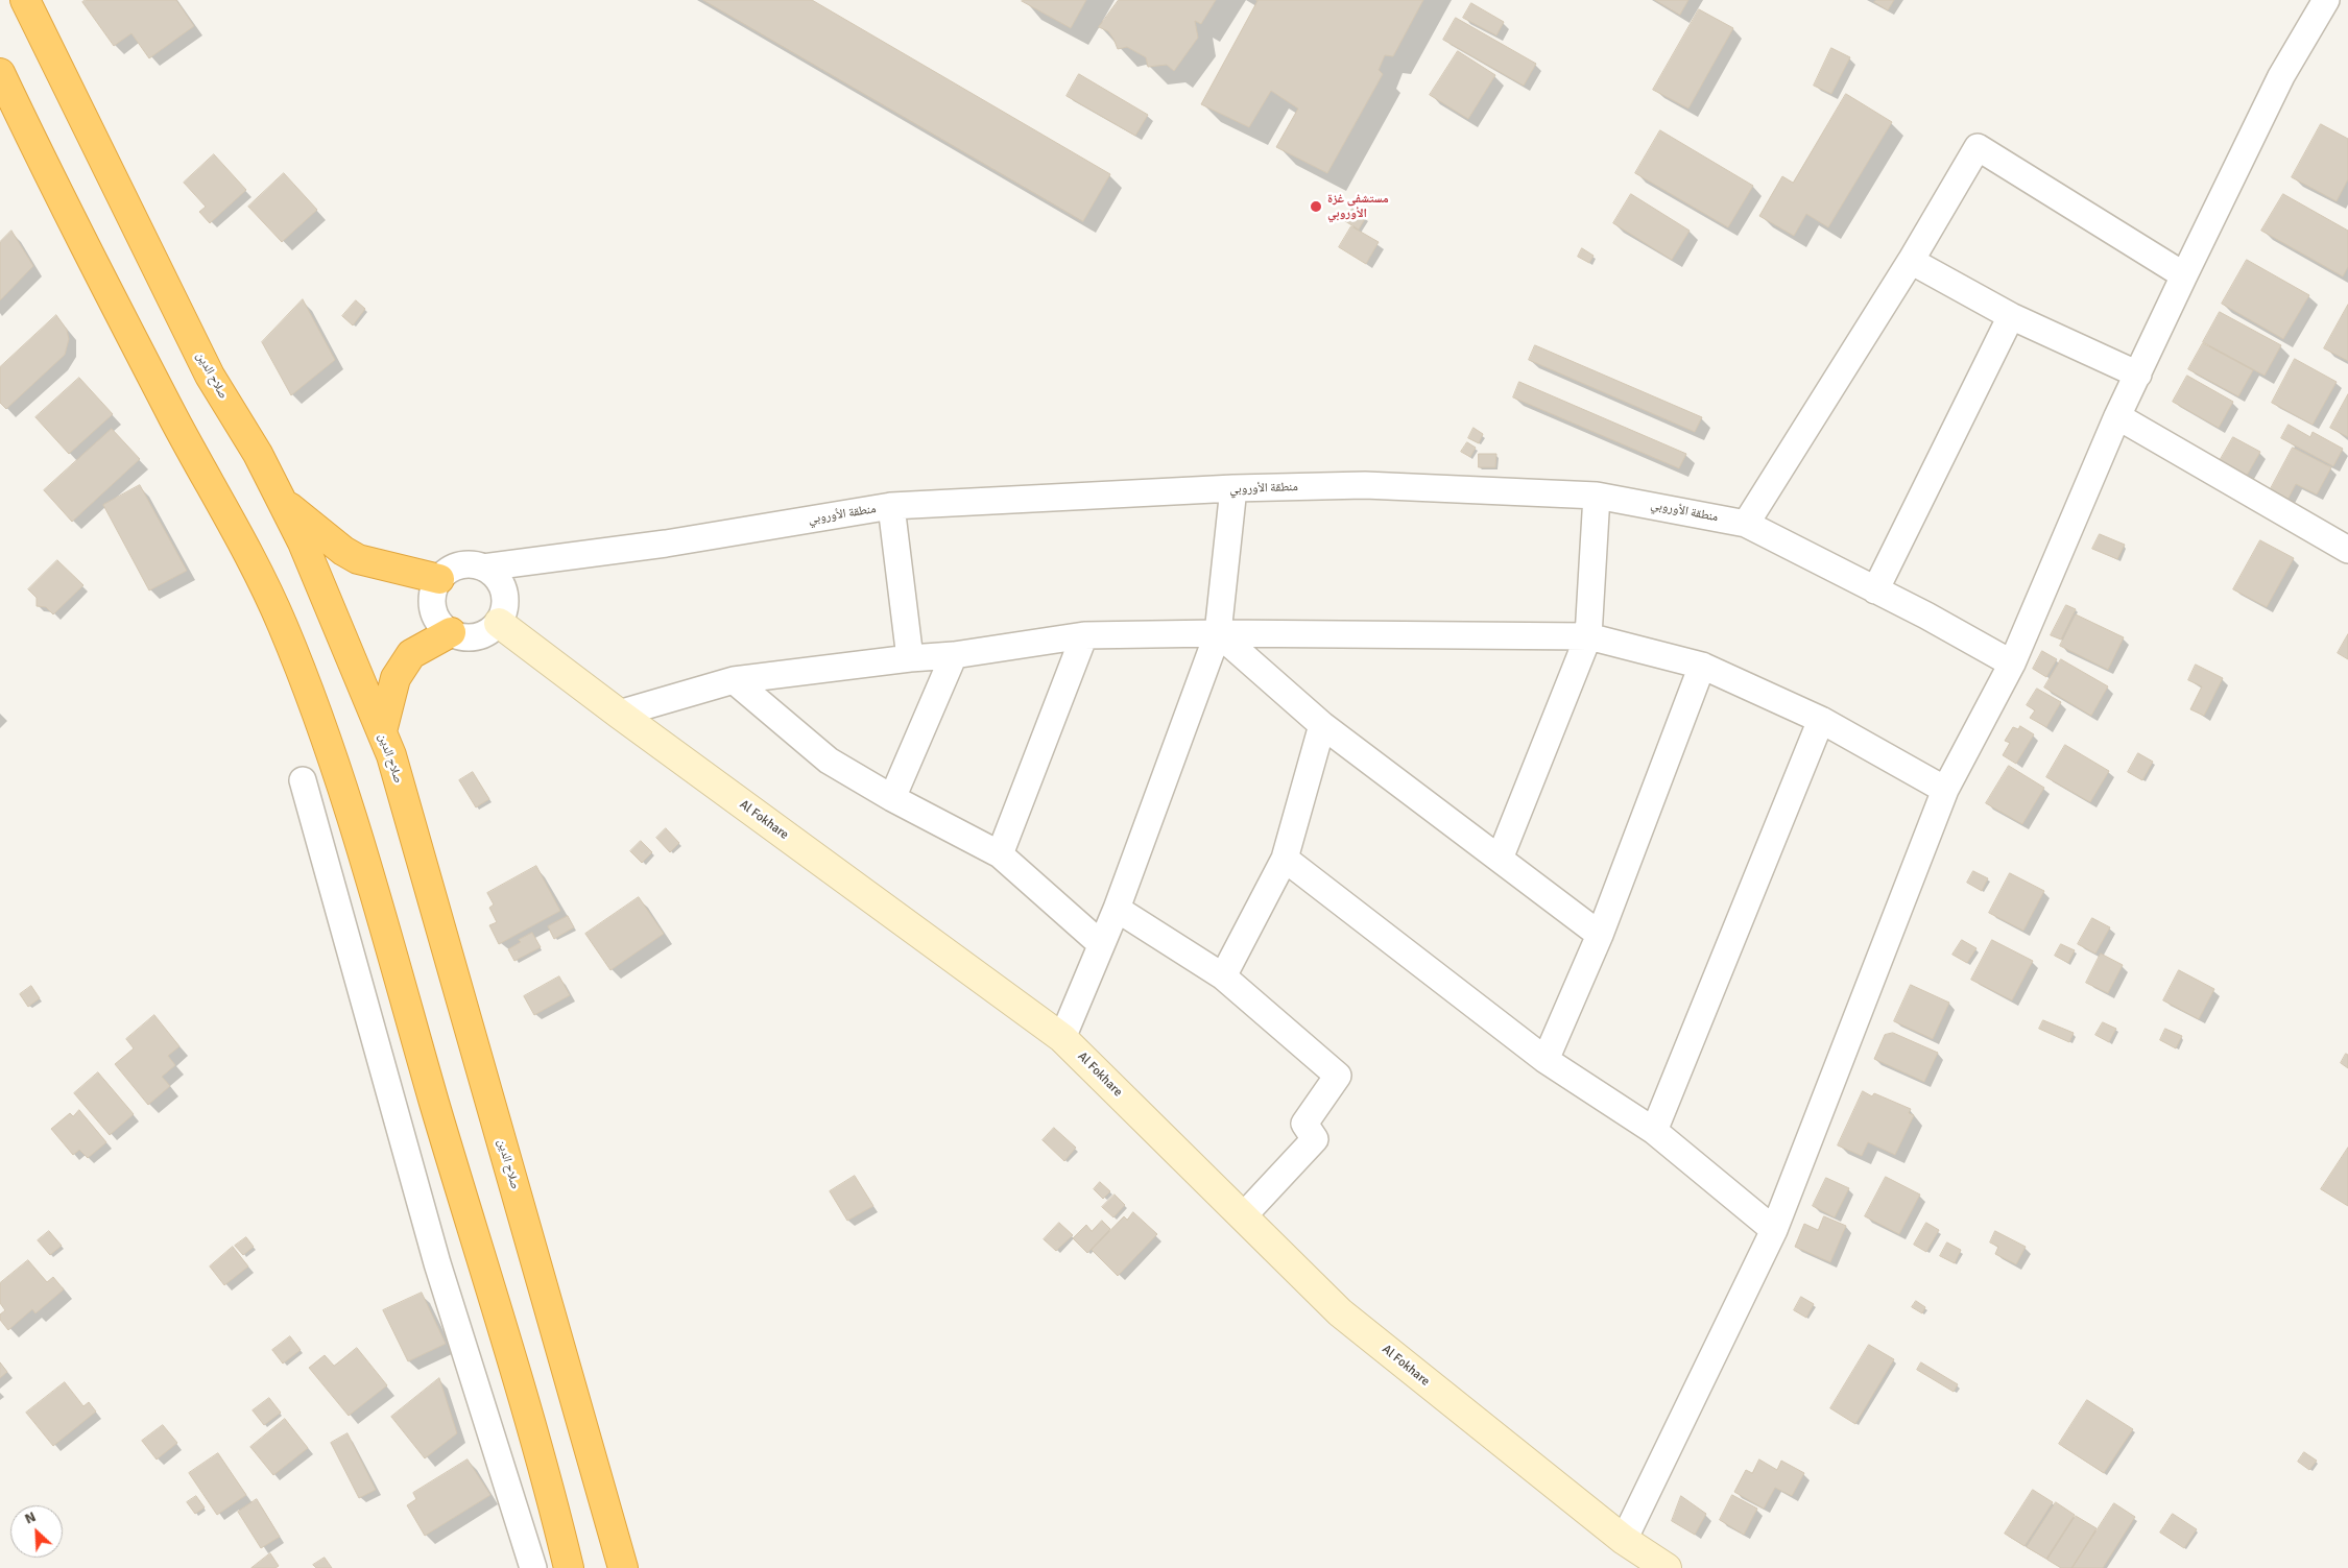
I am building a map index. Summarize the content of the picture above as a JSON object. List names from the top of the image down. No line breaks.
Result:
{"streets":{"highway":["صلاح الدين"],"street":["منطقة الأوروبي","Al Fokhare"]},"crossings":[["منطقة الأوروبي","Al Fokhare"]],"places":["مستشفى غزة الأوروبي"],"north":"top left"}
